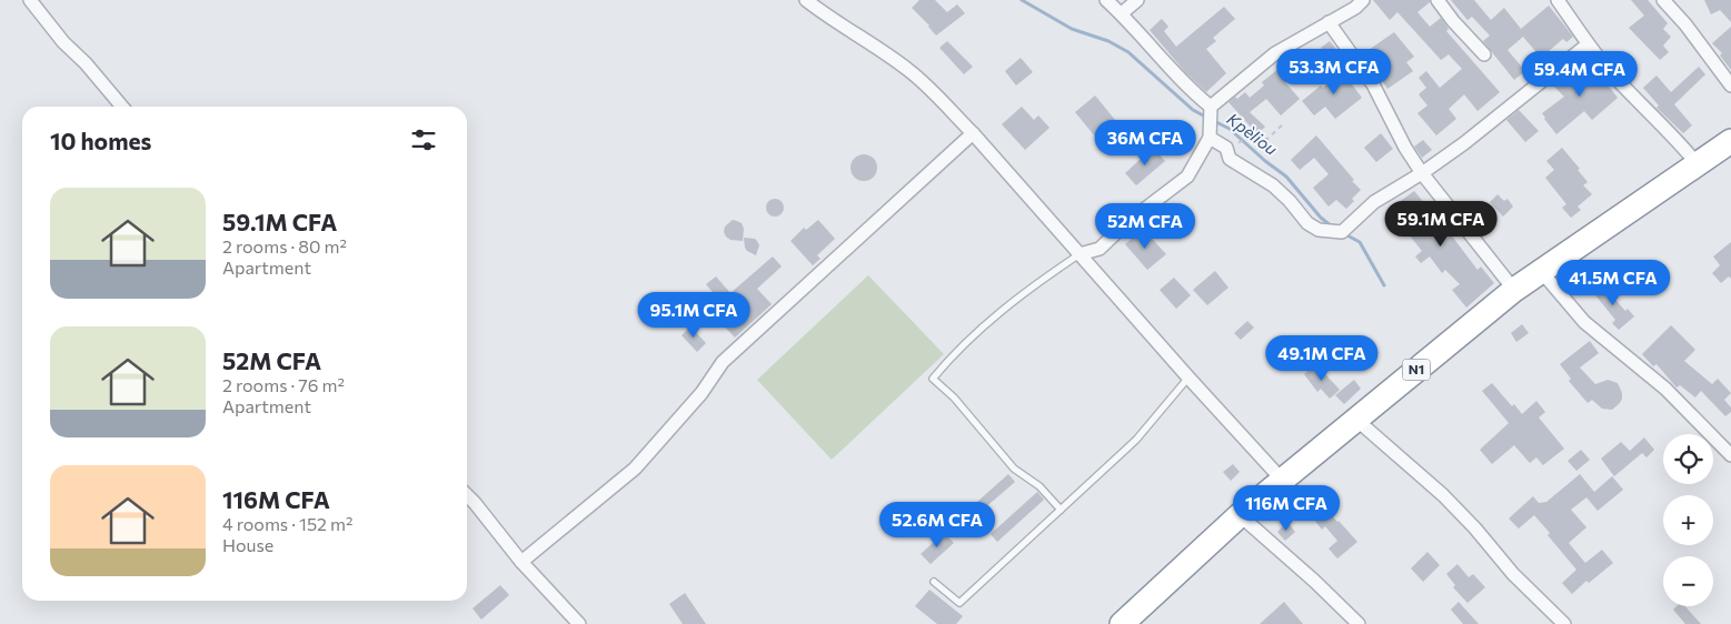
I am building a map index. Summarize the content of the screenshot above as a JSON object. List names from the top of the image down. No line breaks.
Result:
{"streets":{"highway":["N1"]},"water":["Kpèliou"],"page":{"price":["53.3M CFA","59.4M CFA","36M CFA","59.1M CFA","52M CFA","41.5M CFA","95.1M CFA","49.1M CFA","116M CFA","52.6M CFA"],"heading":"10 homes","list":[{"name":"59.1M CFA","note":"2 rooms · 80 m² · Apartment"},{"name":"52M CFA","note":"2 rooms · 76 m² · Apartment"},{"name":"116M CFA","note":"4 rooms · 152 m² · House"}],"map_buttons":["+","−"]}}
